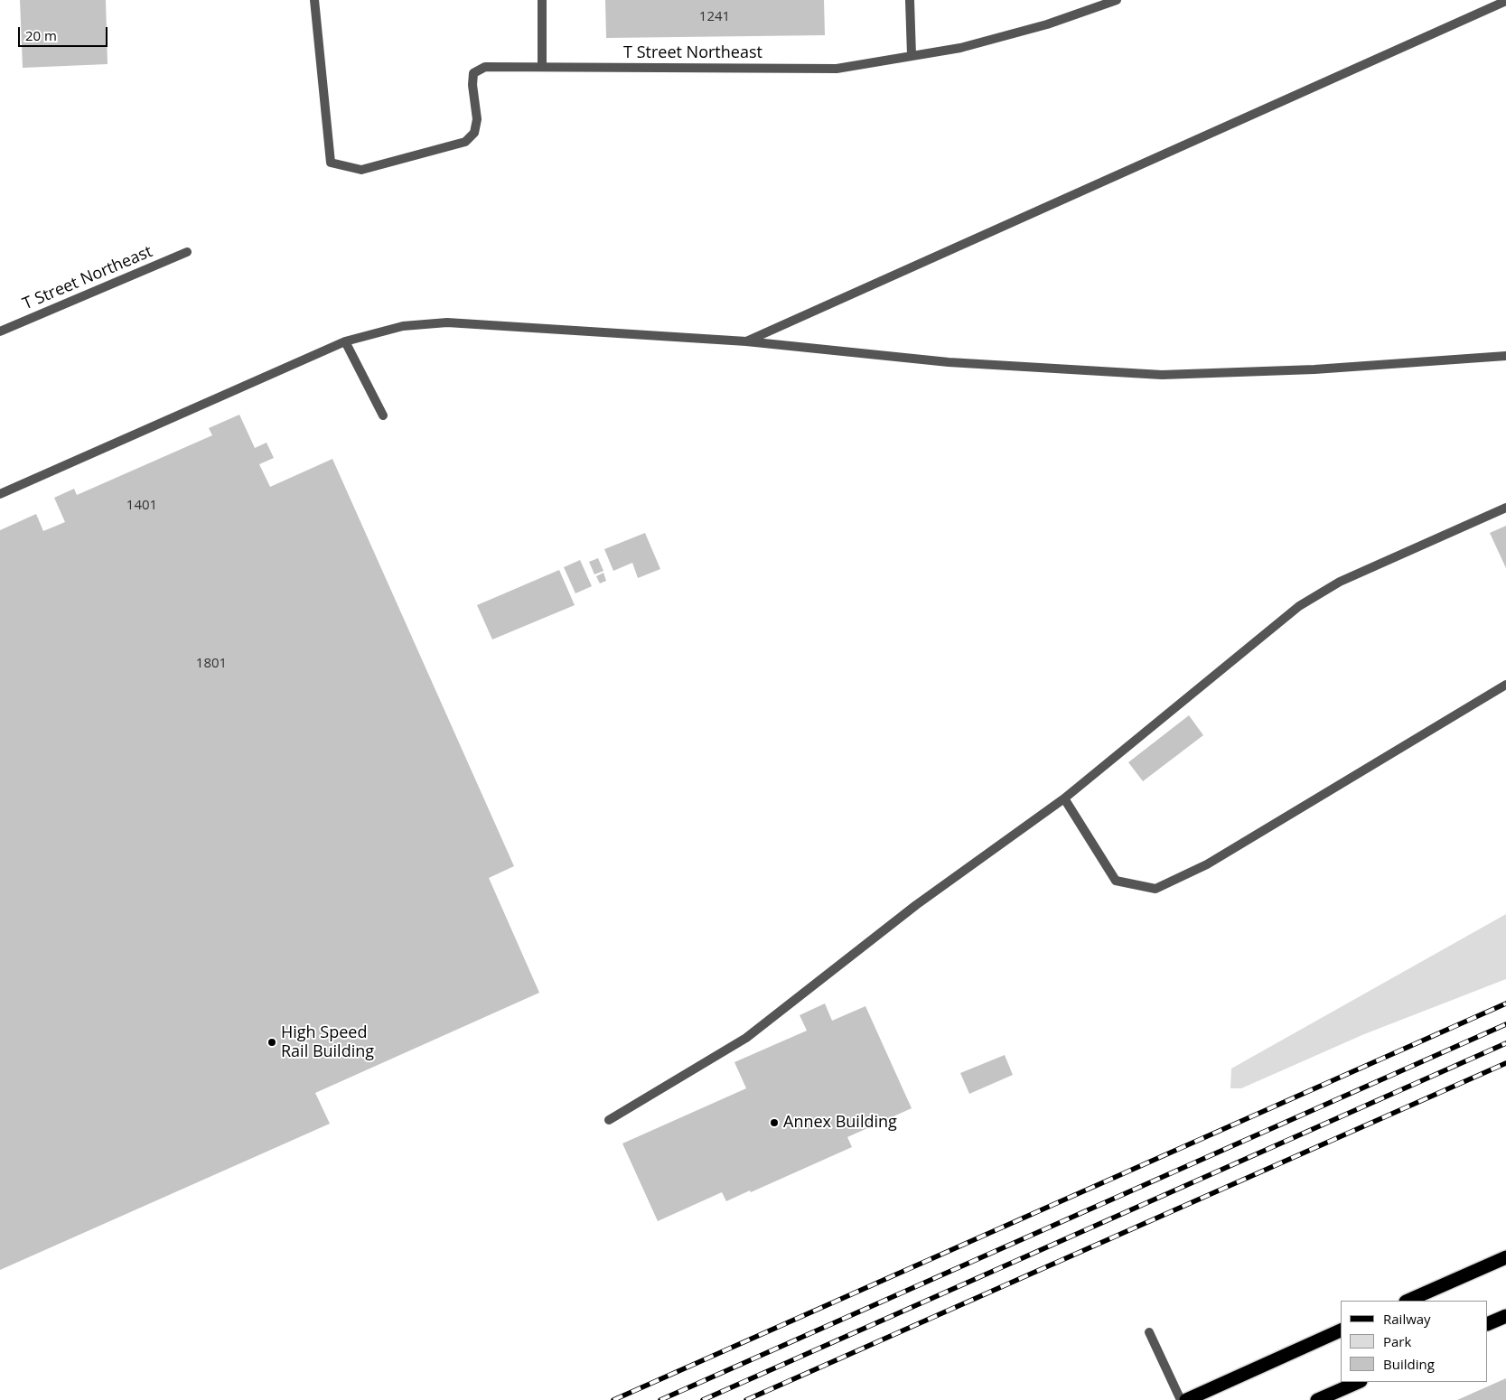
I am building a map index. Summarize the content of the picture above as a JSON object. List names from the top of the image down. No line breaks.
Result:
{"streets":{"lane":["T Street Northeast"]},"places":["High Speed Rail Building","Annex Building"],"house_numbers":["1241","1401","1801"],"legend":["Railway","Park","Building"],"scale_bar":"20 m"}
